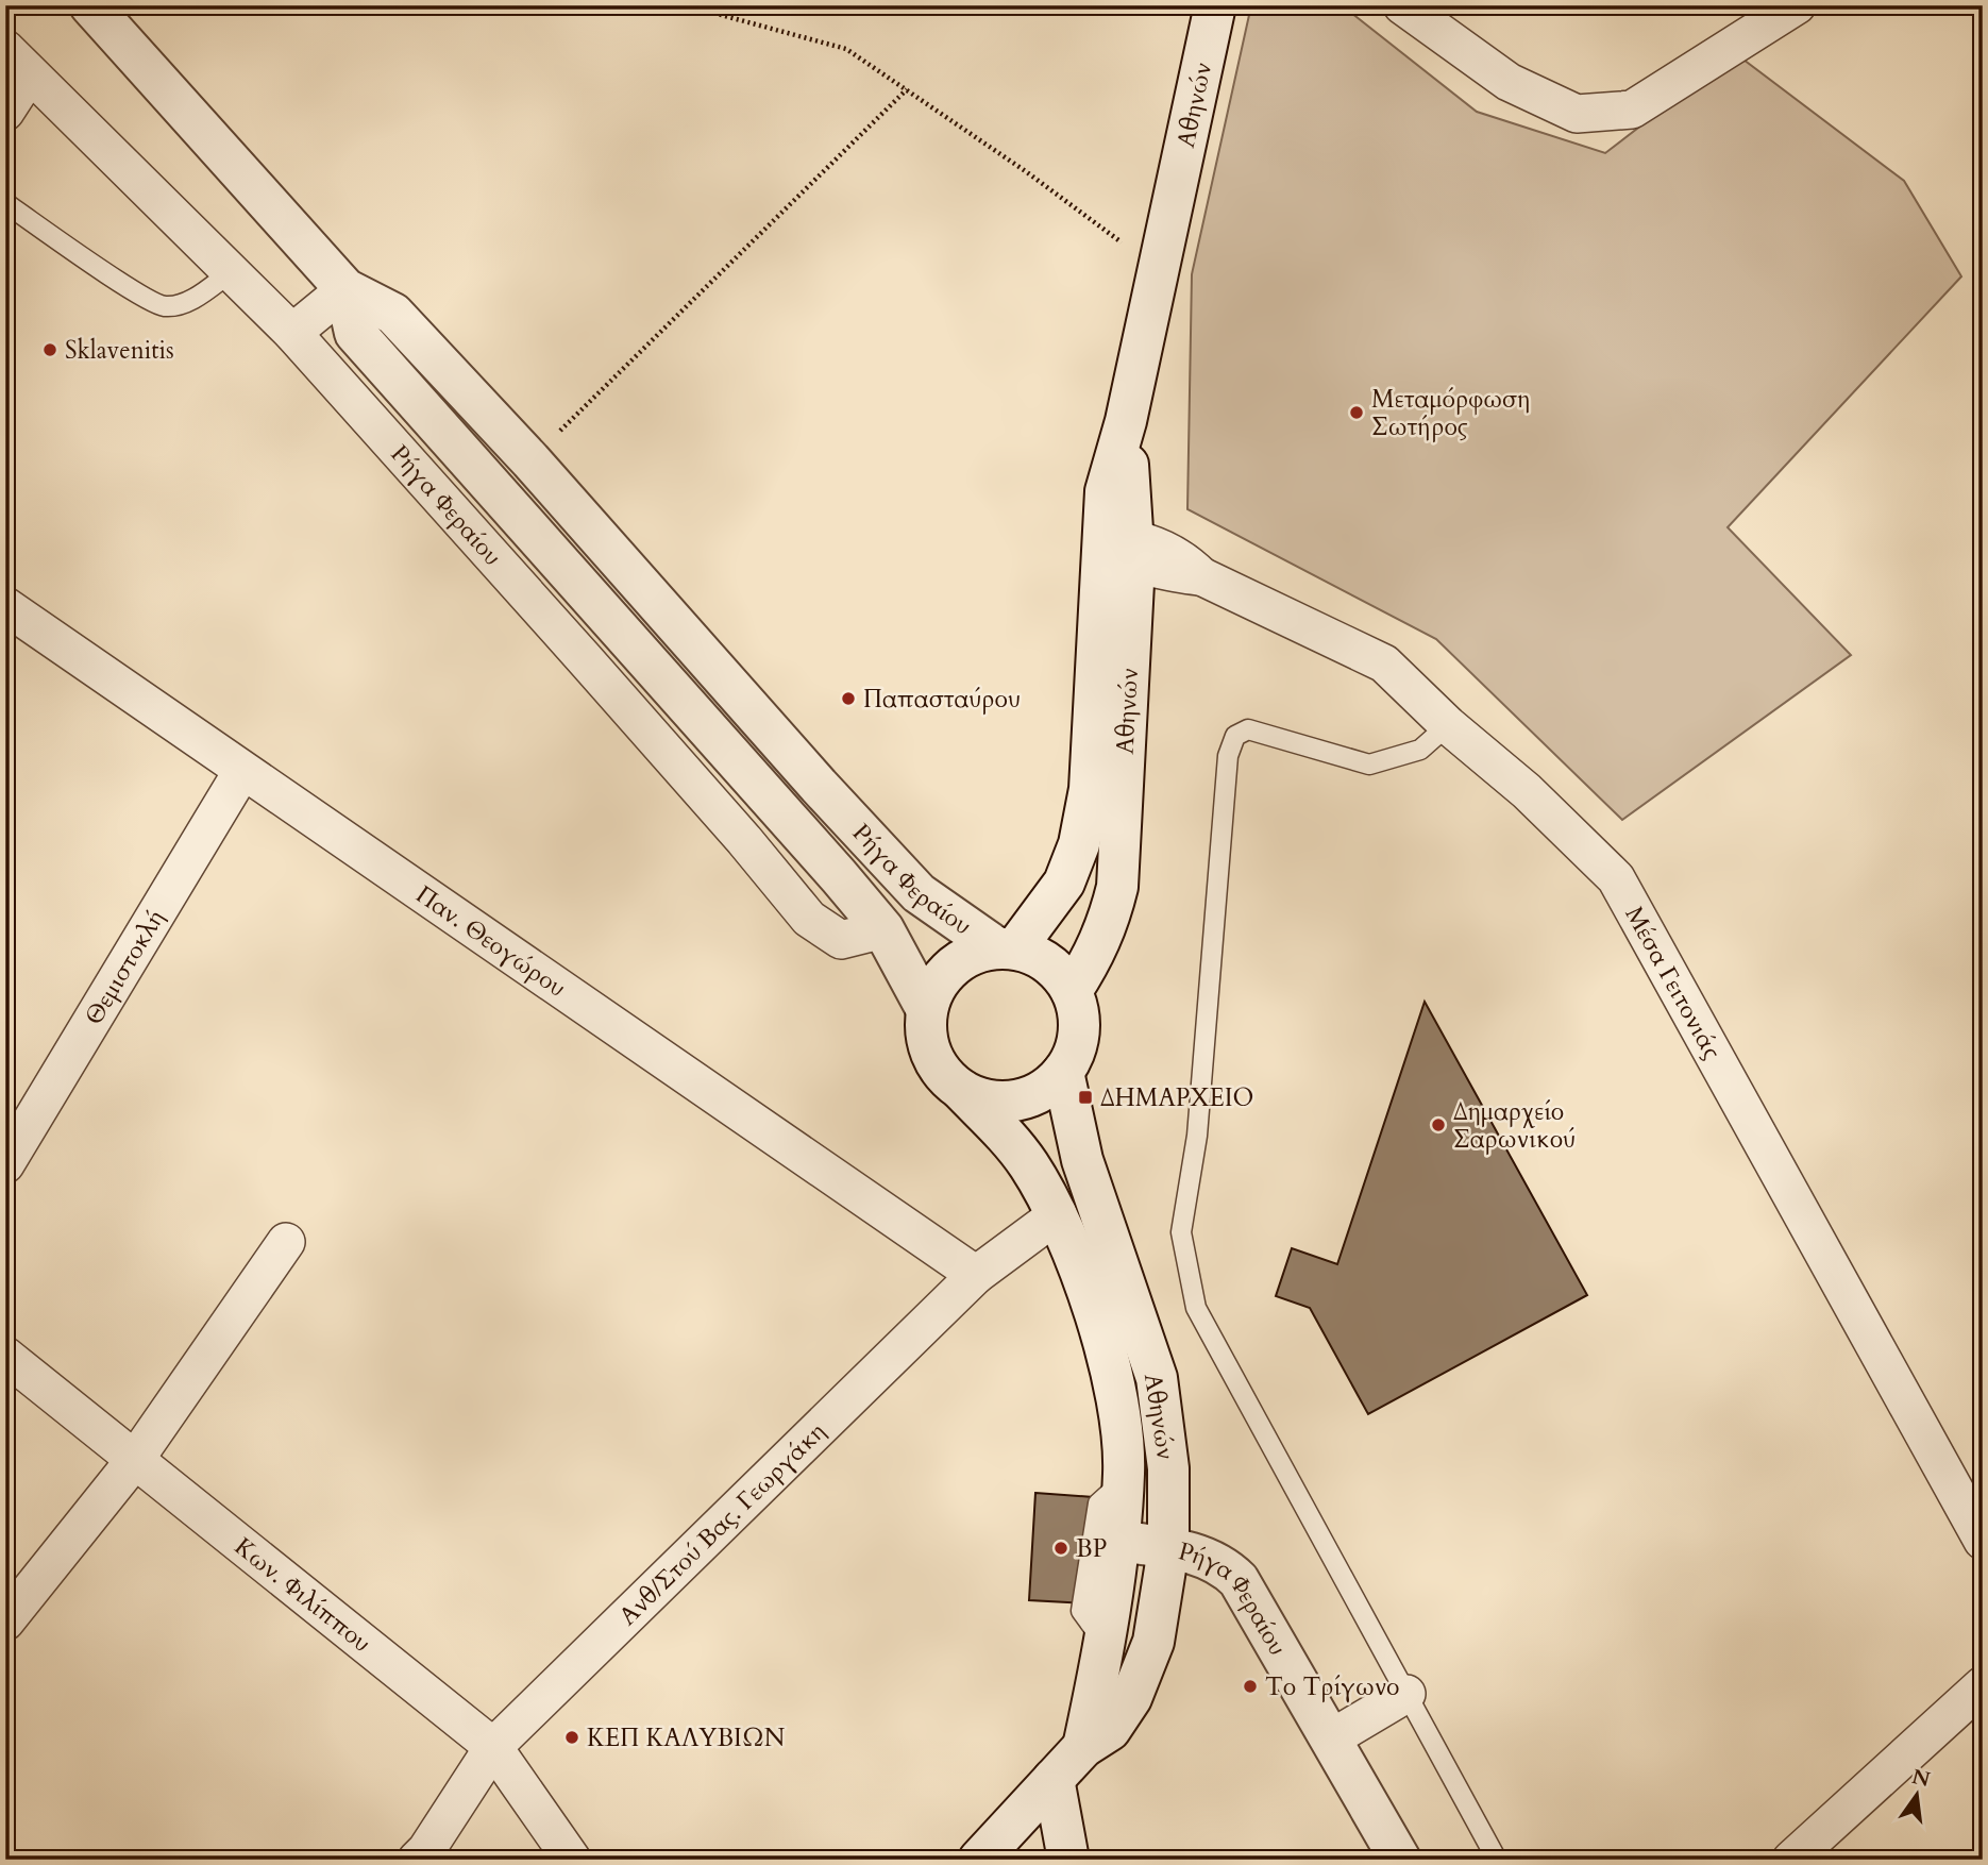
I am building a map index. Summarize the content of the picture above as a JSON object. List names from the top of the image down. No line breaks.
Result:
{"streets":{"main road":["Αθηνών","Ρήγα Φεραίου"],"street":["Παν. Θεογώρου","Θεμιστοκλή","Μέσα Γειτονιάς","Ανθ/Στού Βας. Γεωργάκη","Κων. Φιλίππου"]},"crossings":[["Αθηνών","Ρήγα Φεραίου"],["Αθηνών","Μέσα Γειτονιάς"],["Αθηνών","Ανθ/Στού Βας. Γεωργάκη"],["Παν. Θεογώρου","Θεμιστοκλή"],["Παν. Θεογώρου","Ανθ/Στού Βας. Γεωργάκη"],["Ανθ/Στού Βας. Γεωργάκη","Κων. Φιλίππου"]],"places":{"other":["Sklavenitis","Μεταμόρφωση Σωτήρος","Παπασταύρου","Δημαρχείο Σαρωνικού","BP","Το Τρίγωνο","ΚΕΠ ΚΑΛΥΒΙΩΝ"],"transit":["ΔΗΜΑΡΧΕΙΟ"]},"north":"top"}
